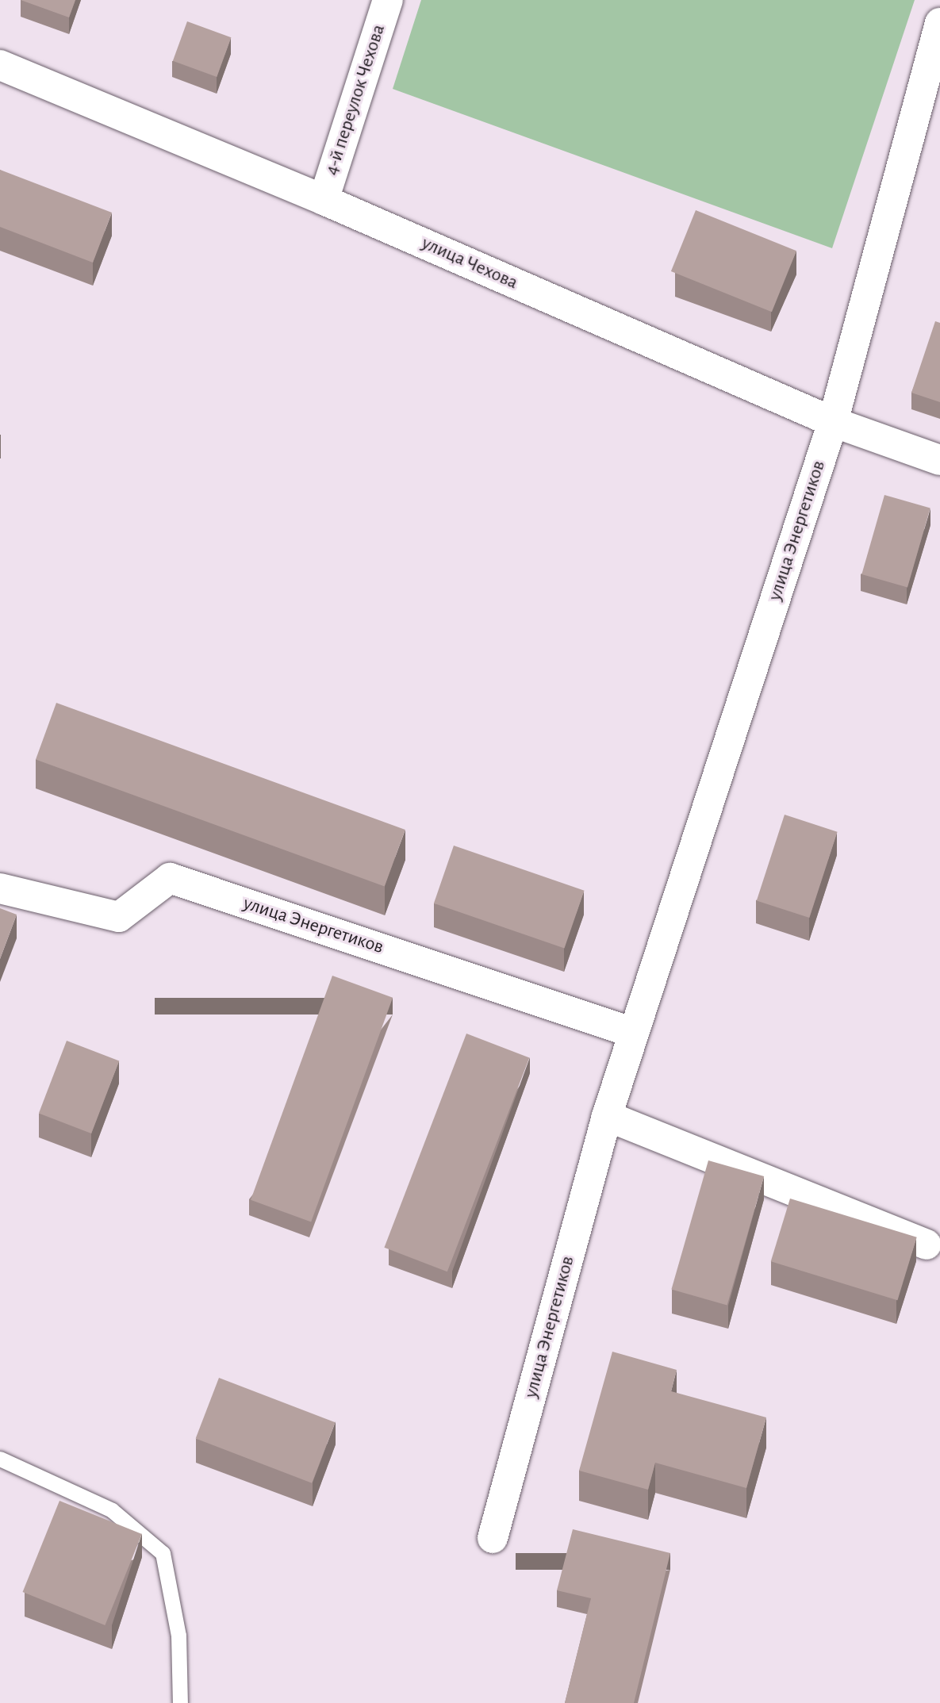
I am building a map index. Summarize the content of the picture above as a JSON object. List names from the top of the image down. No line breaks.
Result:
{"streets":{"street":["4-й переулок Чехова","улица Чехова","улица Энергетиков"]},"crossings":[["4-й переулок Чехова","улица Чехова"],["улица Чехова","улица Энергетиков"]]}
